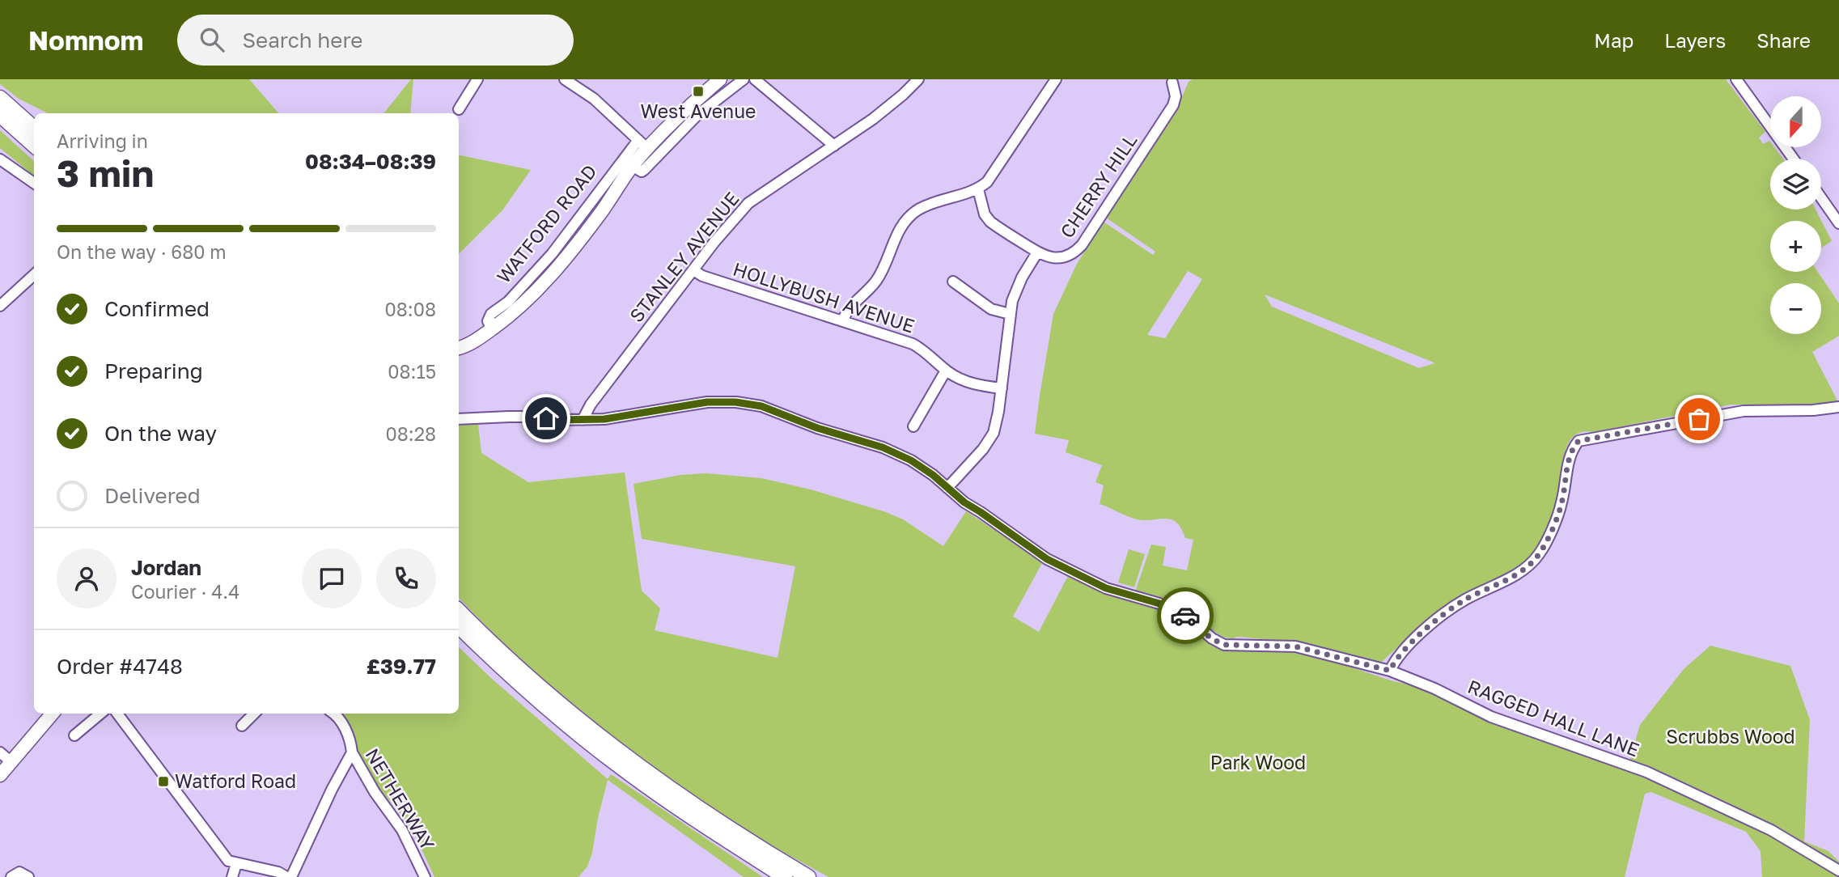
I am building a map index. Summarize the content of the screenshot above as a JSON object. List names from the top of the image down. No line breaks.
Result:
{"streets":{"main road":["WATFORD ROAD"],"street":["CHERRY HILL","STANLEY AVENUE","HOLLYBUSH AVENUE","RAGGED HALL LANE","NETHERWAY"]},"crossings":[["STANLEY AVENUE","HOLLYBUSH AVENUE"],["STANLEY AVENUE","RAGGED HALL LANE"]],"parks":["Scrubbs Wood","Park Wood"],"places":{"transit":["West Avenue","Watford Road"]},"north":"bottom","page":{"header":"Nomnom","search":"Search here","nav":["Map","Layers","Share"],"map_buttons":["+","−"],"heading":["3 min","Arriving in","08:34–08:39"],"panel":["Jordan","Courier · 4.4","Order #4748","£39.77"],"bar":"On the way · 680 m","list":[["Confirmed","08:08"],["Preparing","08:15"],["On the way","08:28"],"Delivered"]}}
